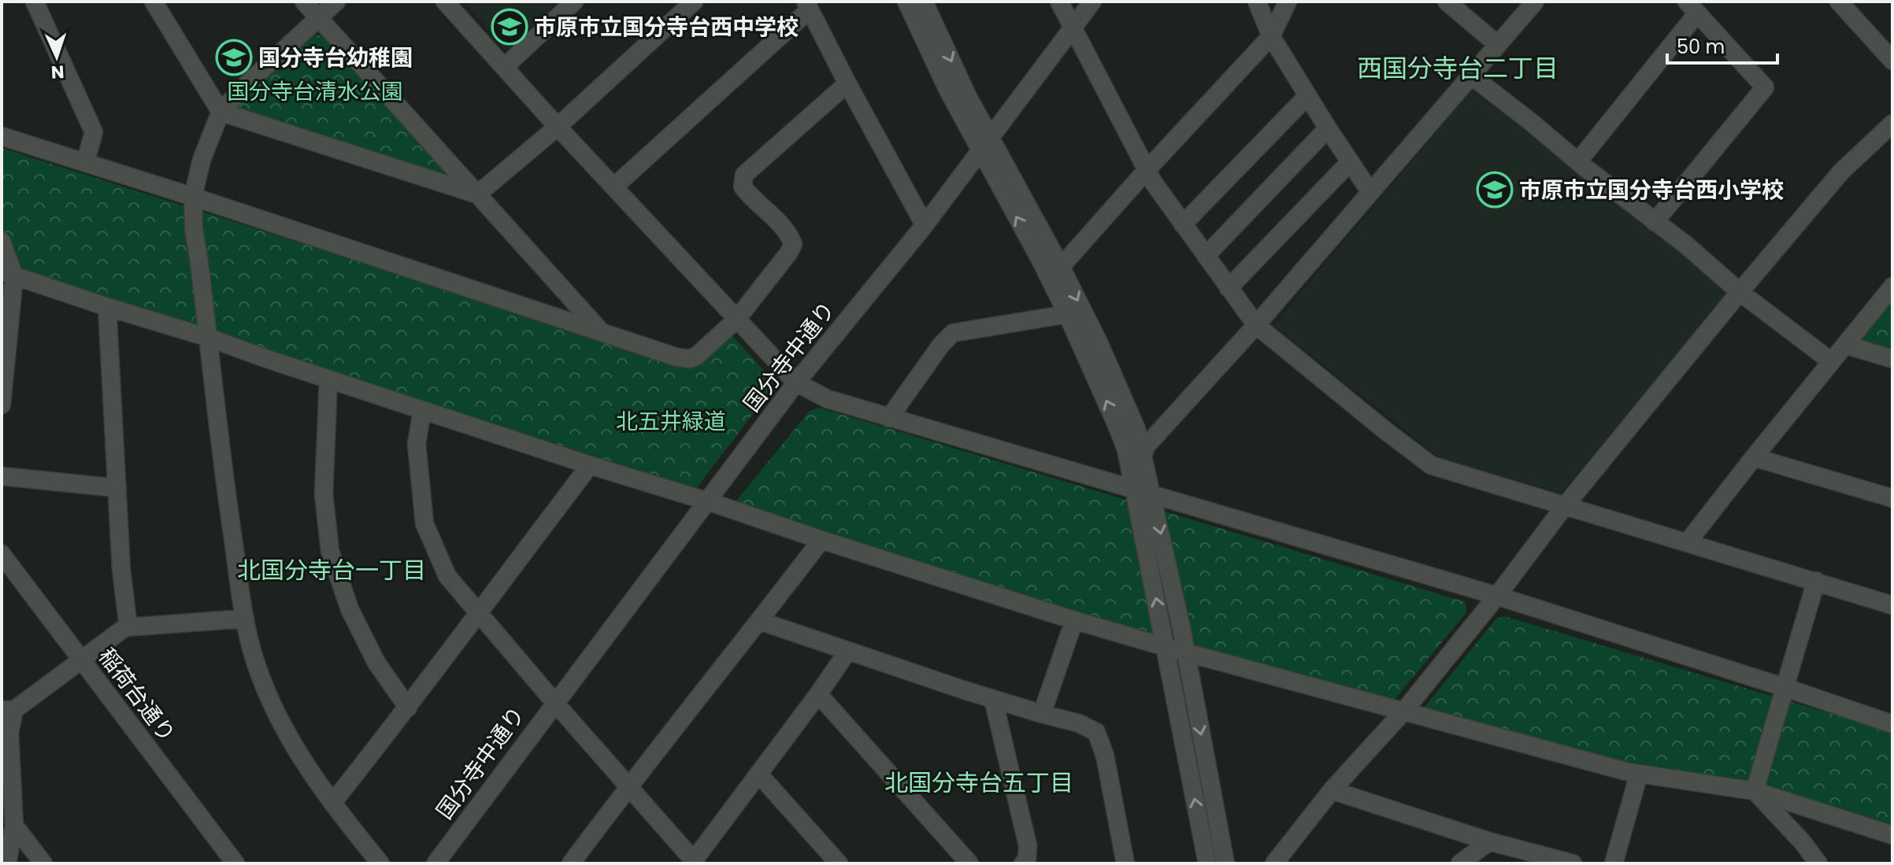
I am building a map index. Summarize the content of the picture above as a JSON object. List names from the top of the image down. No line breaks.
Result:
{"streets":{"street":["国分寺中通り","稲荷台通り"]},"districts":["西国分寺台二丁目","北国分寺台一丁目","北国分寺台五丁目"],"parks":["国分寺台清水公園","北五井緑道"],"places":{"school or university":["市原市立国分寺台西中学校","国分寺台幼稚園","市原市立国分寺台西小学校"]},"scale_bar":"50 m","north":"bottom"}
